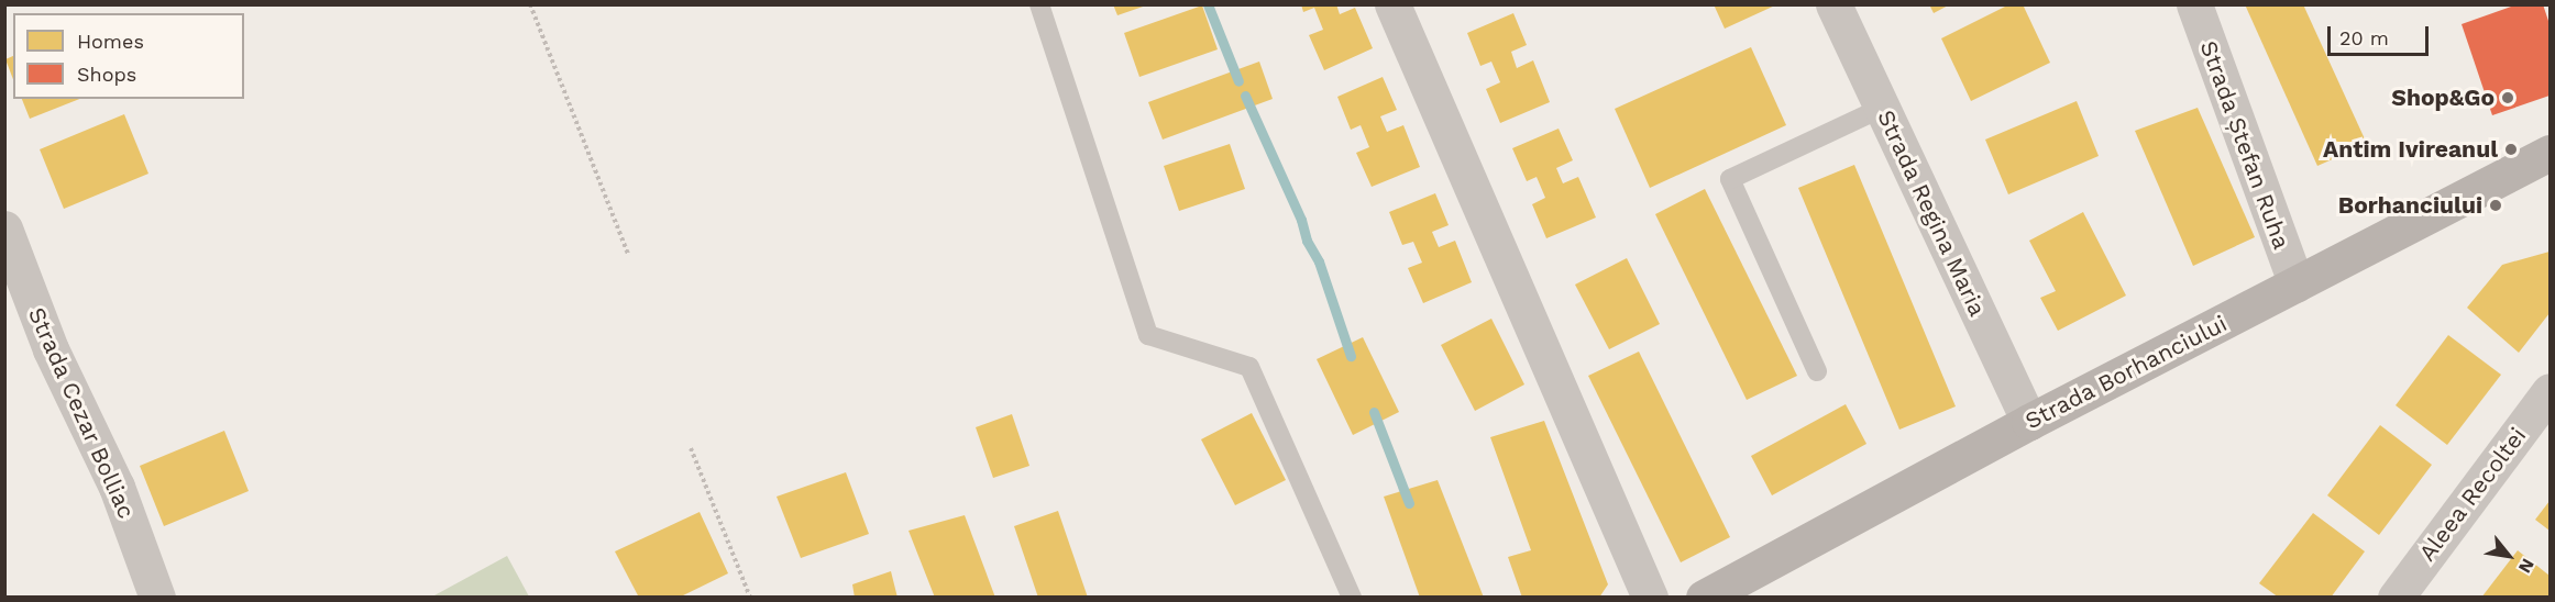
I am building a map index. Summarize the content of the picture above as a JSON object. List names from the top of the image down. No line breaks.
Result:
{"streets":{"main road":["Strada Borhanciului"],"street":["Strada Ștefan Ruha","Strada Regina Maria","Strada Cezar Bolliac","Aleea Recoltei"]},"crossings":[["Strada Ștefan Ruha","Strada Borhanciului"],["Strada Regina Maria","Strada Borhanciului"]],"places":["Shop&Go","Antim Ivireanul","Borhanciului"],"legend":["Homes","Shops"],"scale_bar":"20 m","north":"bottom right"}
